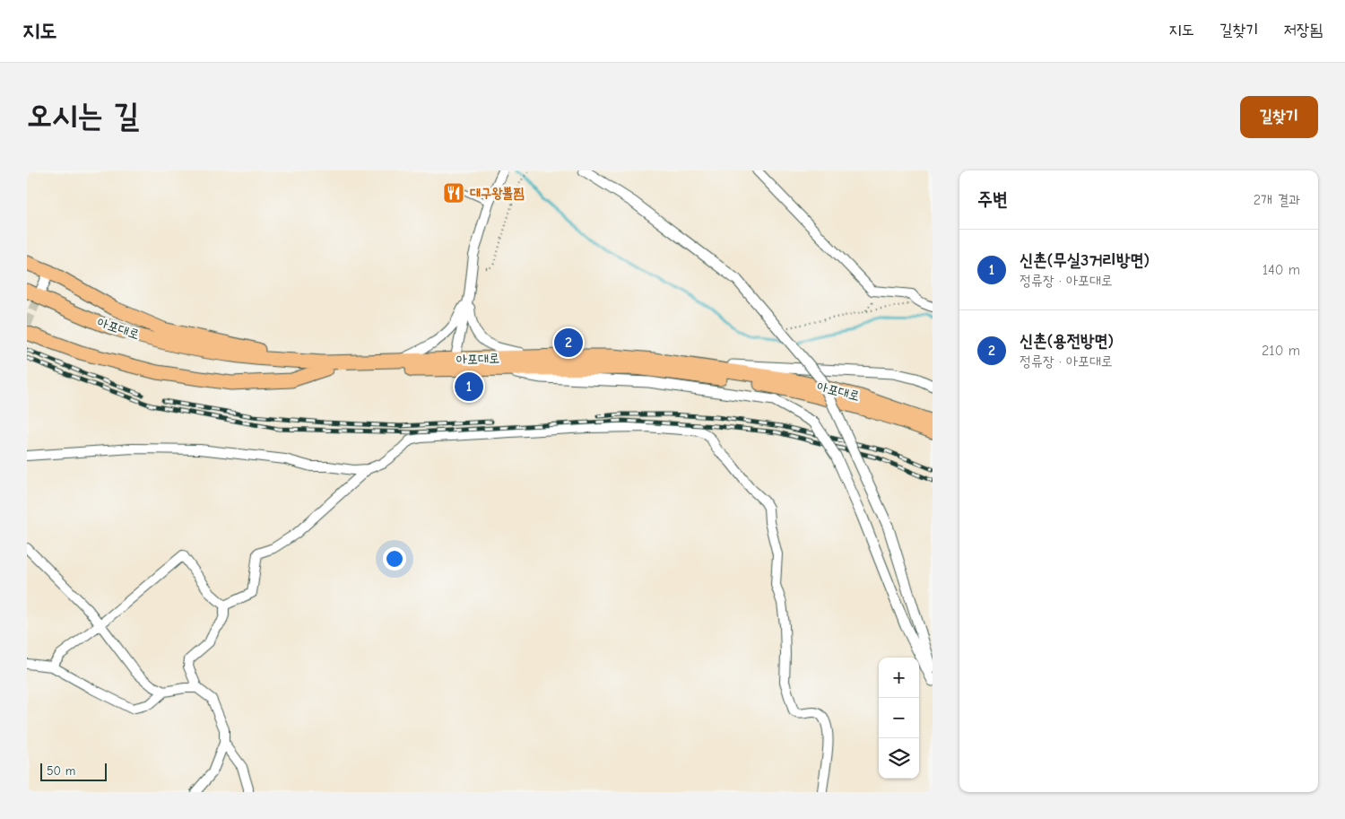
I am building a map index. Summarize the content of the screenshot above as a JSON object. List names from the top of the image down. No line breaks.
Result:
{"streets":{"main road":["아포대로"]},"places":{"restaurant":["대구왕뽈찜"]},"scale_bar":"50 m","page":{"header":"지도","nav":["지도","길찾기","저장됨"],"buttons":"길찾기","title":"오시는 길","heading":["주변","2개 결과"],"list":[{"mark":"1","name":"신촌(무실3거리방면)","note":"정류장 · 아포대로","value":"140 m"},{"mark":"2","name":"신촌(용전방면)","note":"정류장 · 아포대로","value":"210 m"}],"pins":["2","1"],"map_buttons":["+","−"],"scale":"50 m"}}
